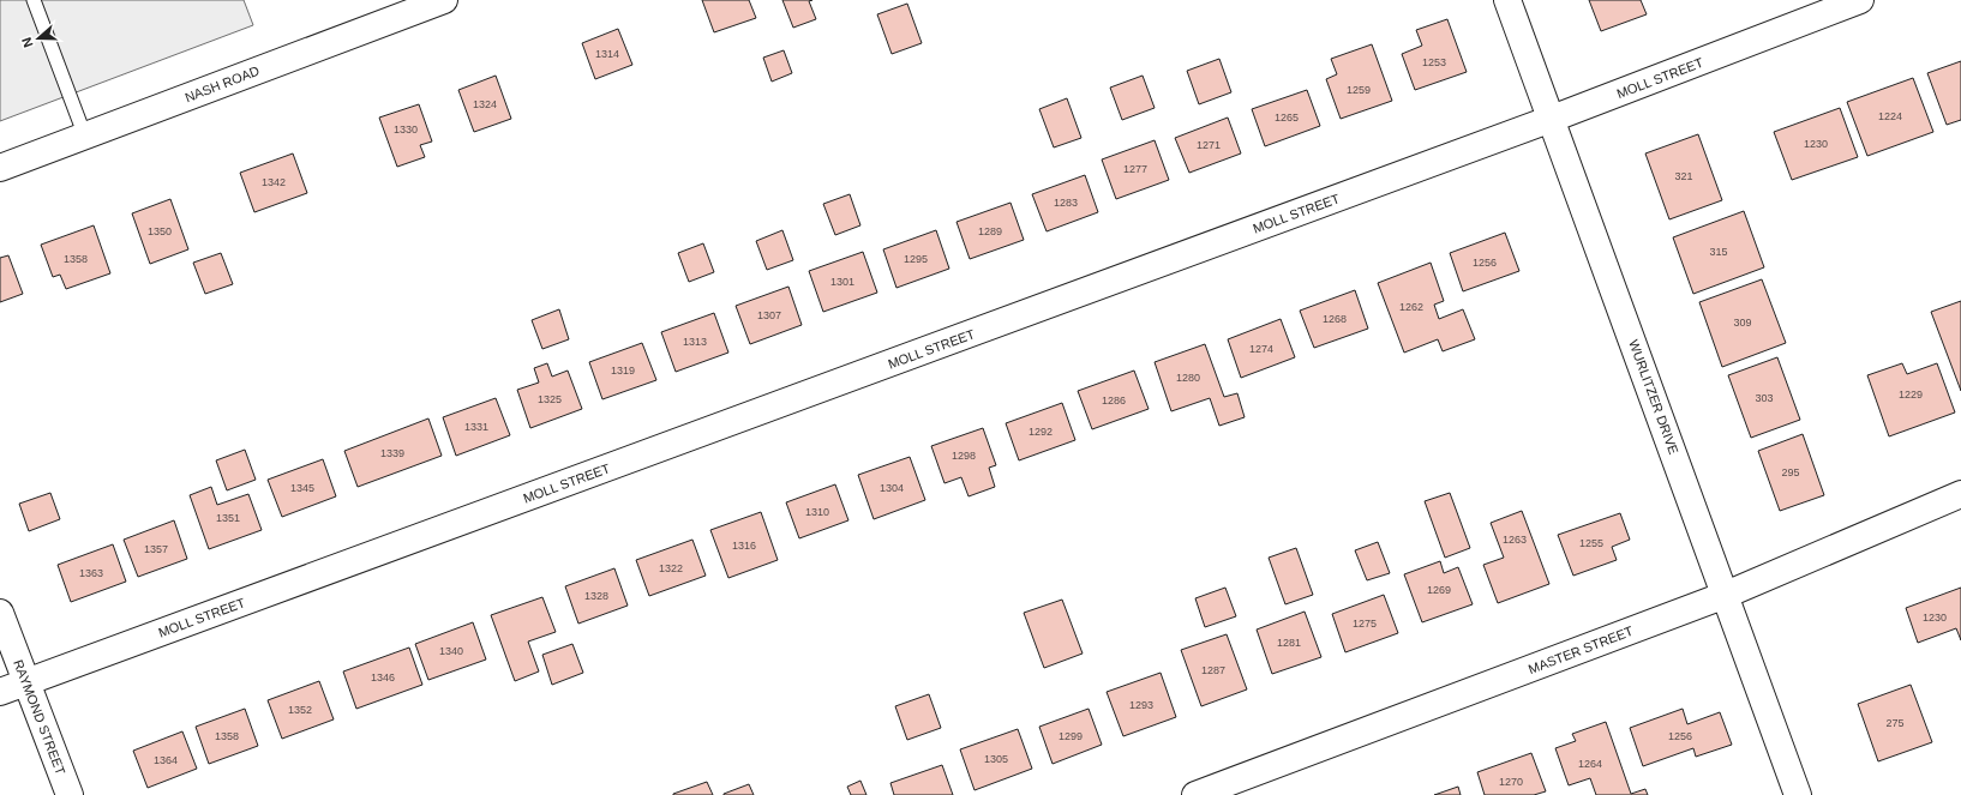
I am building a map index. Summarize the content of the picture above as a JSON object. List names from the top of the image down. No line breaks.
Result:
{"streets":{"street":["MOLL STREET","NASH ROAD","WURLITZER DRIVE","MASTER STREET","RAYMOND STREET"]},"crossings":[["MOLL STREET","WURLITZER DRIVE"],["MOLL STREET","RAYMOND STREET"],["WURLITZER DRIVE","MASTER STREET"]],"house_numbers":["1314","1253","1259","1324","1224","1265","1330","1230","1271","1277","321","1342","1283","1350","1289","315","1358","1295","1256","1301","1262","1307","1268","309","1313","1274","1319","1280","1229","303","1325","1286","1331","1292","1339","1298","295","1345","1304","1310","1351","1263","1255","1316","1357","1322","1363","1269","1328","1230","1275","1281","1340","1287","1346","1293","1352","275","1358","1299","1256","1305","1364","1264","1270"],"north":"left"}
